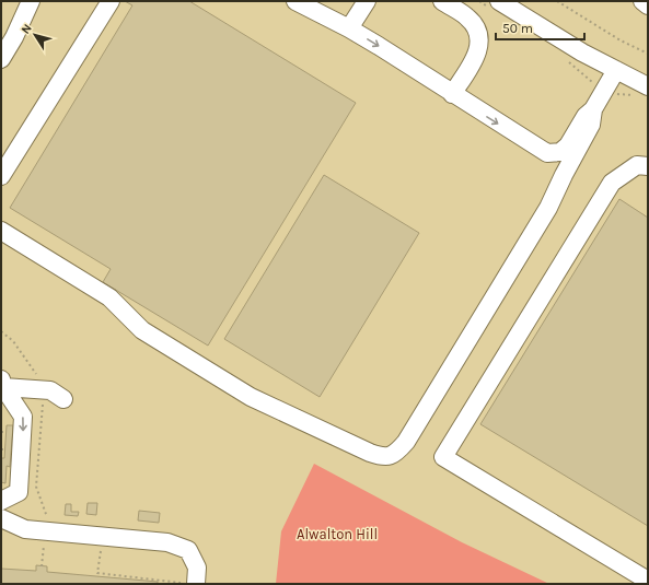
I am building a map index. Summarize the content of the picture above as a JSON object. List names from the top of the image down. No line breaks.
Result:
{"parks":["Alwalton Hill"],"scale_bar":"50 m","north":"top left"}
